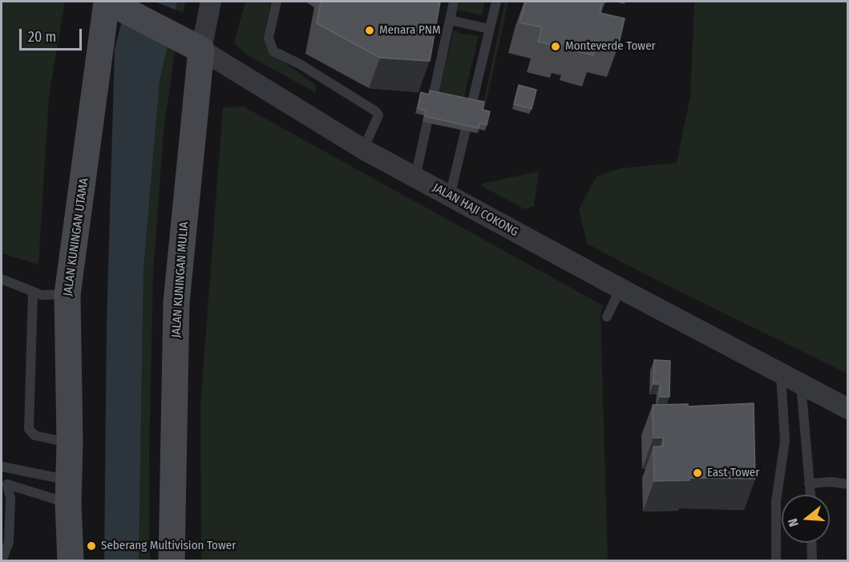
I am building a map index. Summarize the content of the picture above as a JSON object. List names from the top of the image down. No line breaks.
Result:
{"streets":{"street":["JALAN HAJI COKONG","JALAN KUNINGAN UTAMA","JALAN KUNINGAN MULIA"]},"crossings":[["JALAN HAJI COKONG","JALAN KUNINGAN UTAMA"],["JALAN HAJI COKONG","JALAN KUNINGAN MULIA"]],"places":["Menara PNM","Monteverde Tower","East Tower","Seberang Multivision Tower"],"scale_bar":"20 m","north":"left"}
